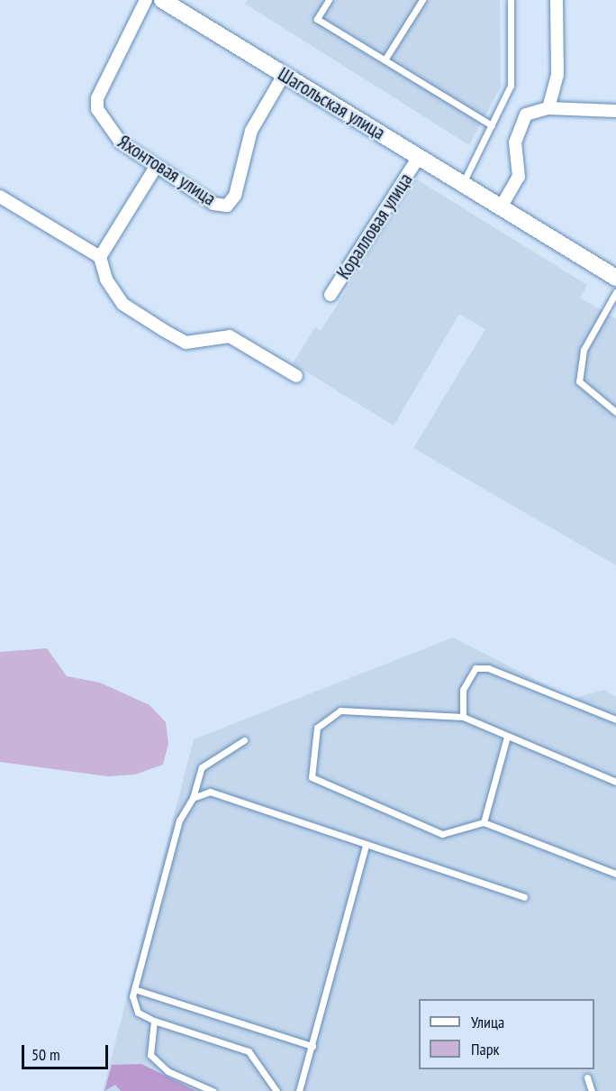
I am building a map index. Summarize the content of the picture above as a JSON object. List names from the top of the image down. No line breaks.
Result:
{"streets":{"main road":["Шагольская улица"],"street":["Яхонтовая улица","Коралловая улица"]},"crossings":[["Шагольская улица","Яхонтовая улица"],["Шагольская улица","Коралловая улица"]],"legend":["Улица","Парк"],"scale_bar":"50 m"}
